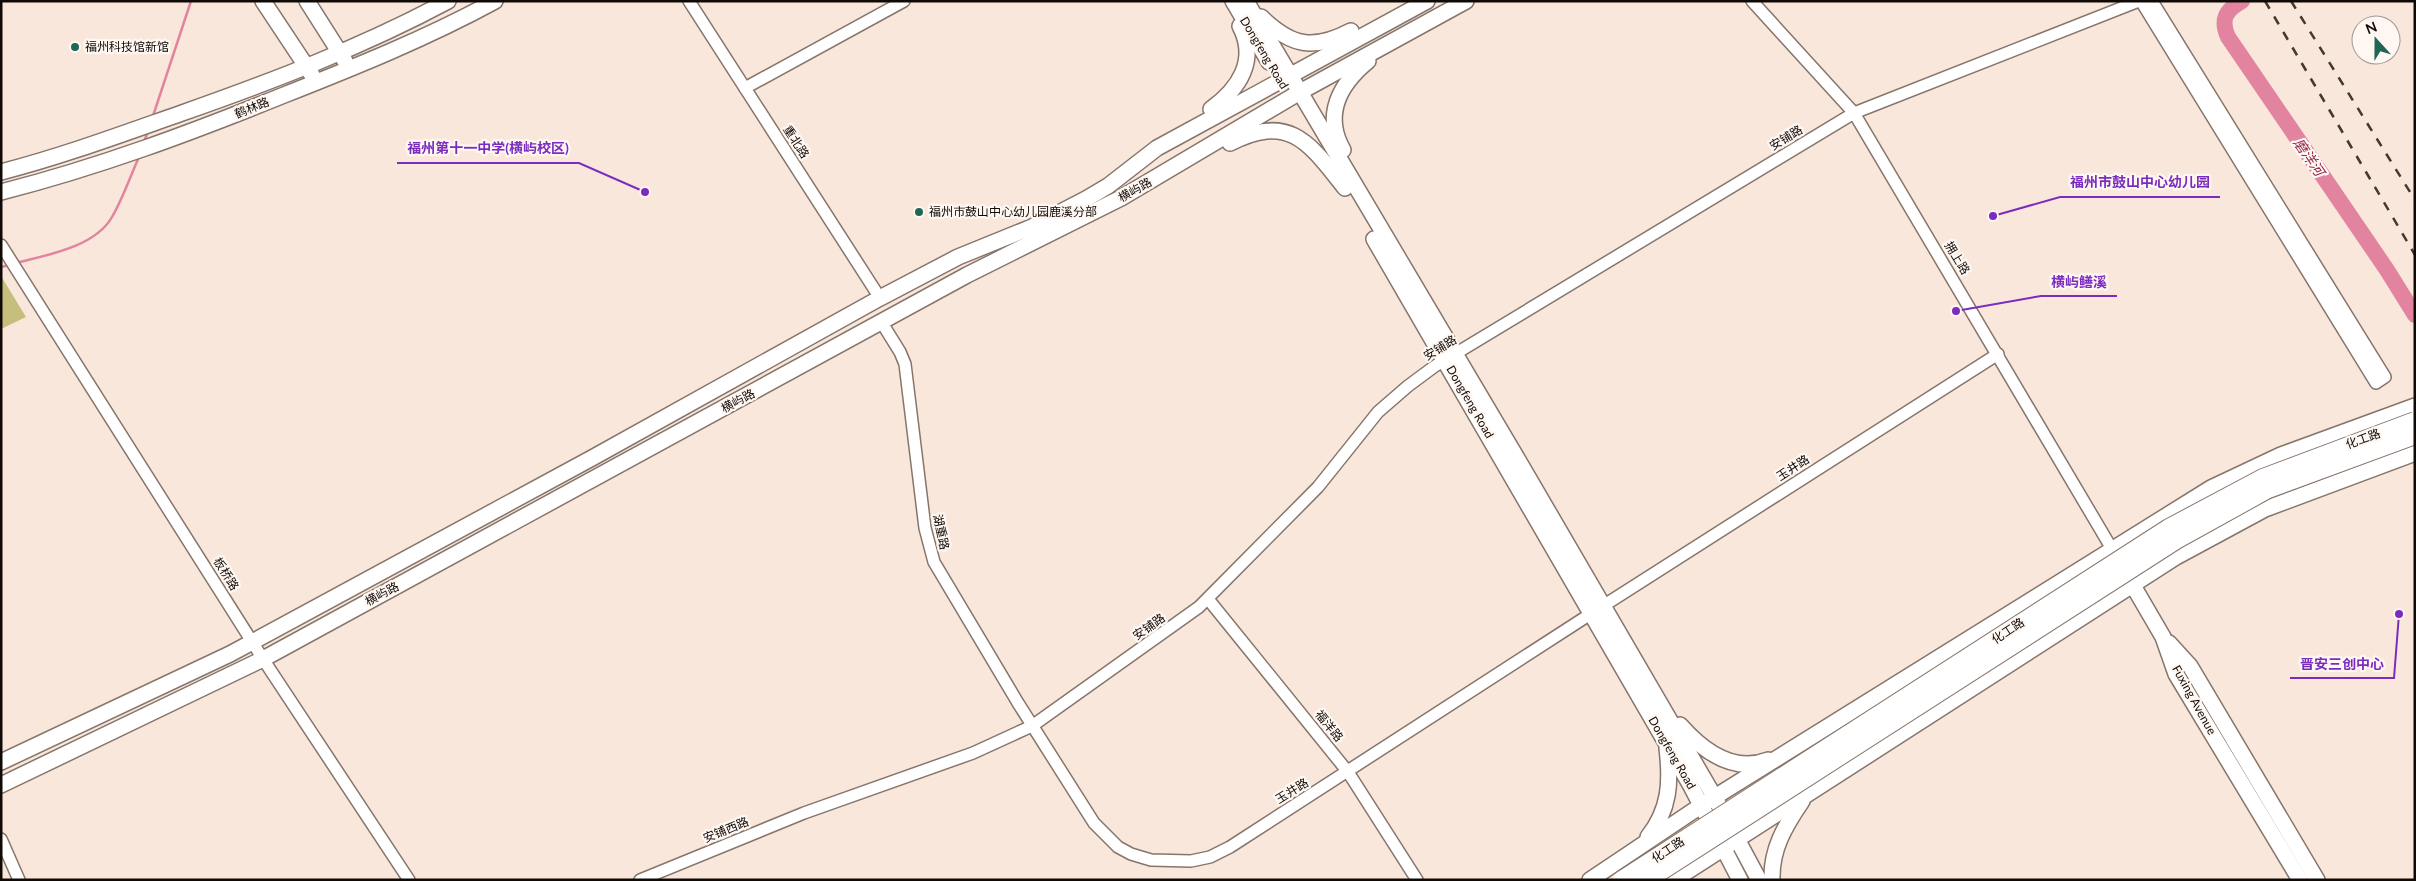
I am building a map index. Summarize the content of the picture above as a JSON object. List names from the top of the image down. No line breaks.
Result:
{"streets":{"highway":["化工路"],"main road":["Dongfeng Road","鹤林路","横屿路","Fuxing Avenue"],"street":["安铺路","重北路","拥上路","玉井路","湖重路","板桥路","福洋路","安铺西路"]},"crossings":[["Dongfeng Road","安铺路"],["Dongfeng Road","横屿路"],["Dongfeng Road","玉井路"],["安铺路","拥上路"],["安铺路","玉井路"],["安铺路","湖重路"],["安铺路","福洋路"],["安铺路","安铺西路"],["重北路","横屿路"],["横屿路","湖重路"],["横屿路","板桥路"],["拥上路","玉井路"],["玉井路","湖重路"],["玉井路","福洋路"]],"water":["磨洋河"],"places":["福州科技馆新馆","福州第十一中学(横屿校区)","福州市鼓山中心幼儿园鹿溪分部","福州市鼓山中心幼儿园","横屿鳝溪","晋安三创中心"],"north":"top"}
